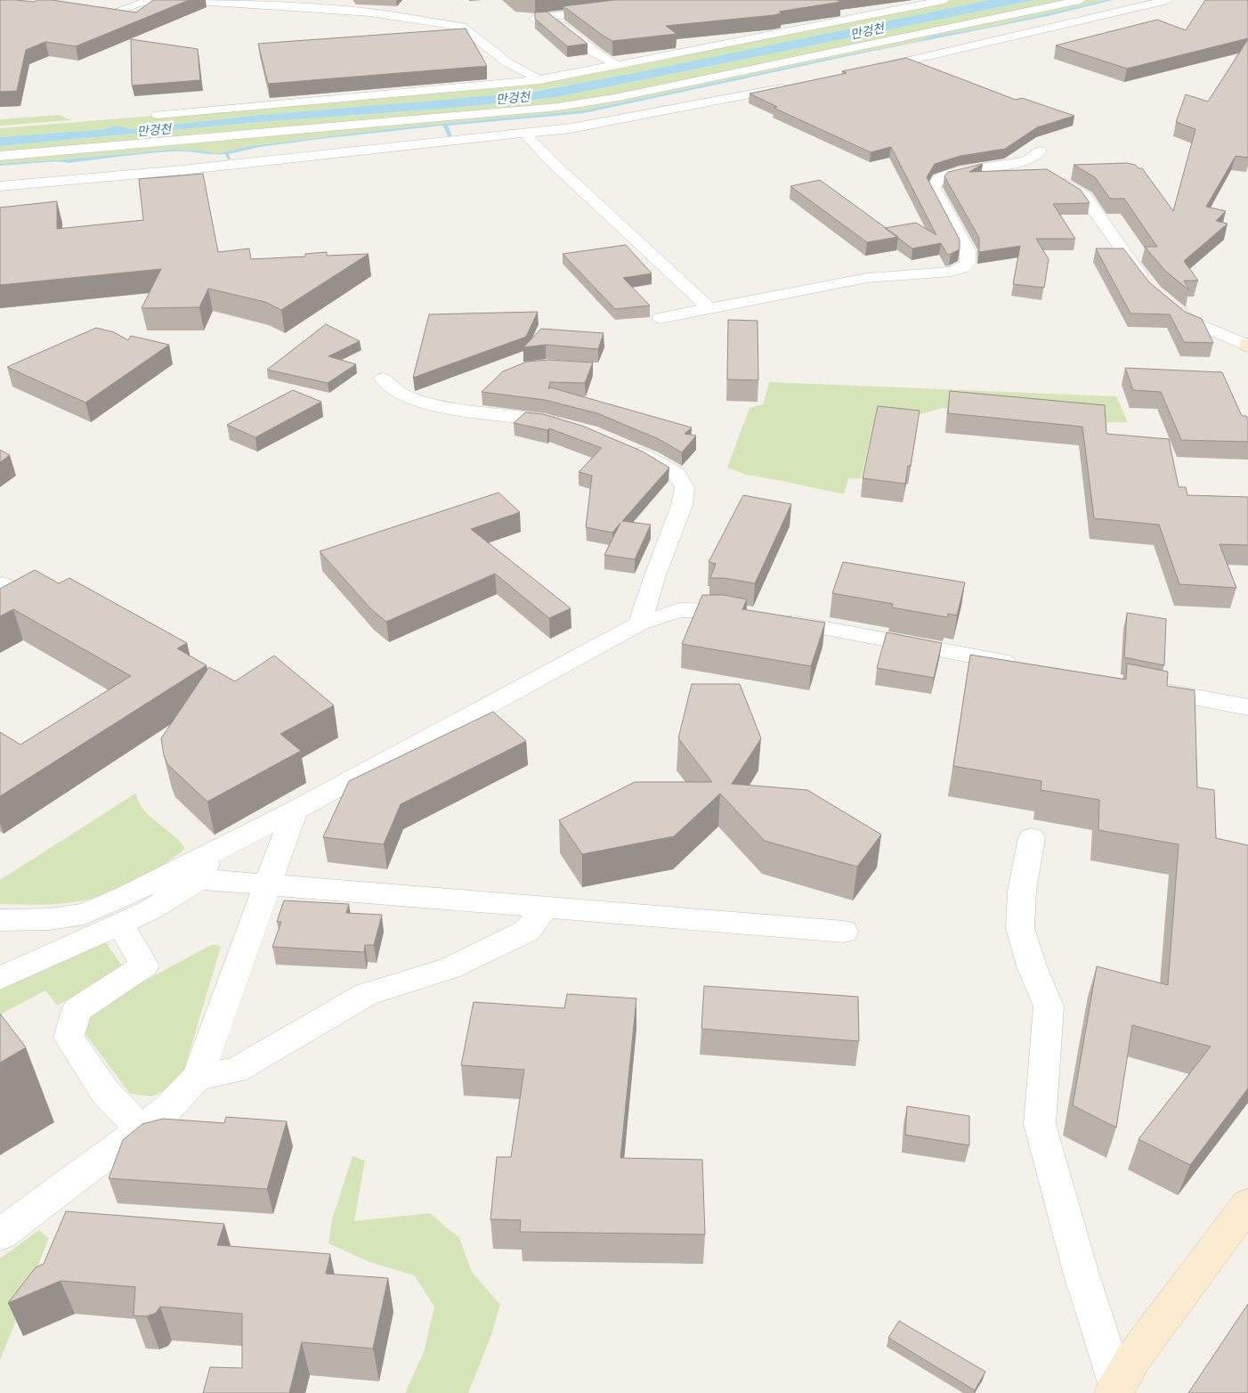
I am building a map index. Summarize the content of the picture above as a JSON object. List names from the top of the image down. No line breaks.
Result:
{"water":["만겅천"]}
